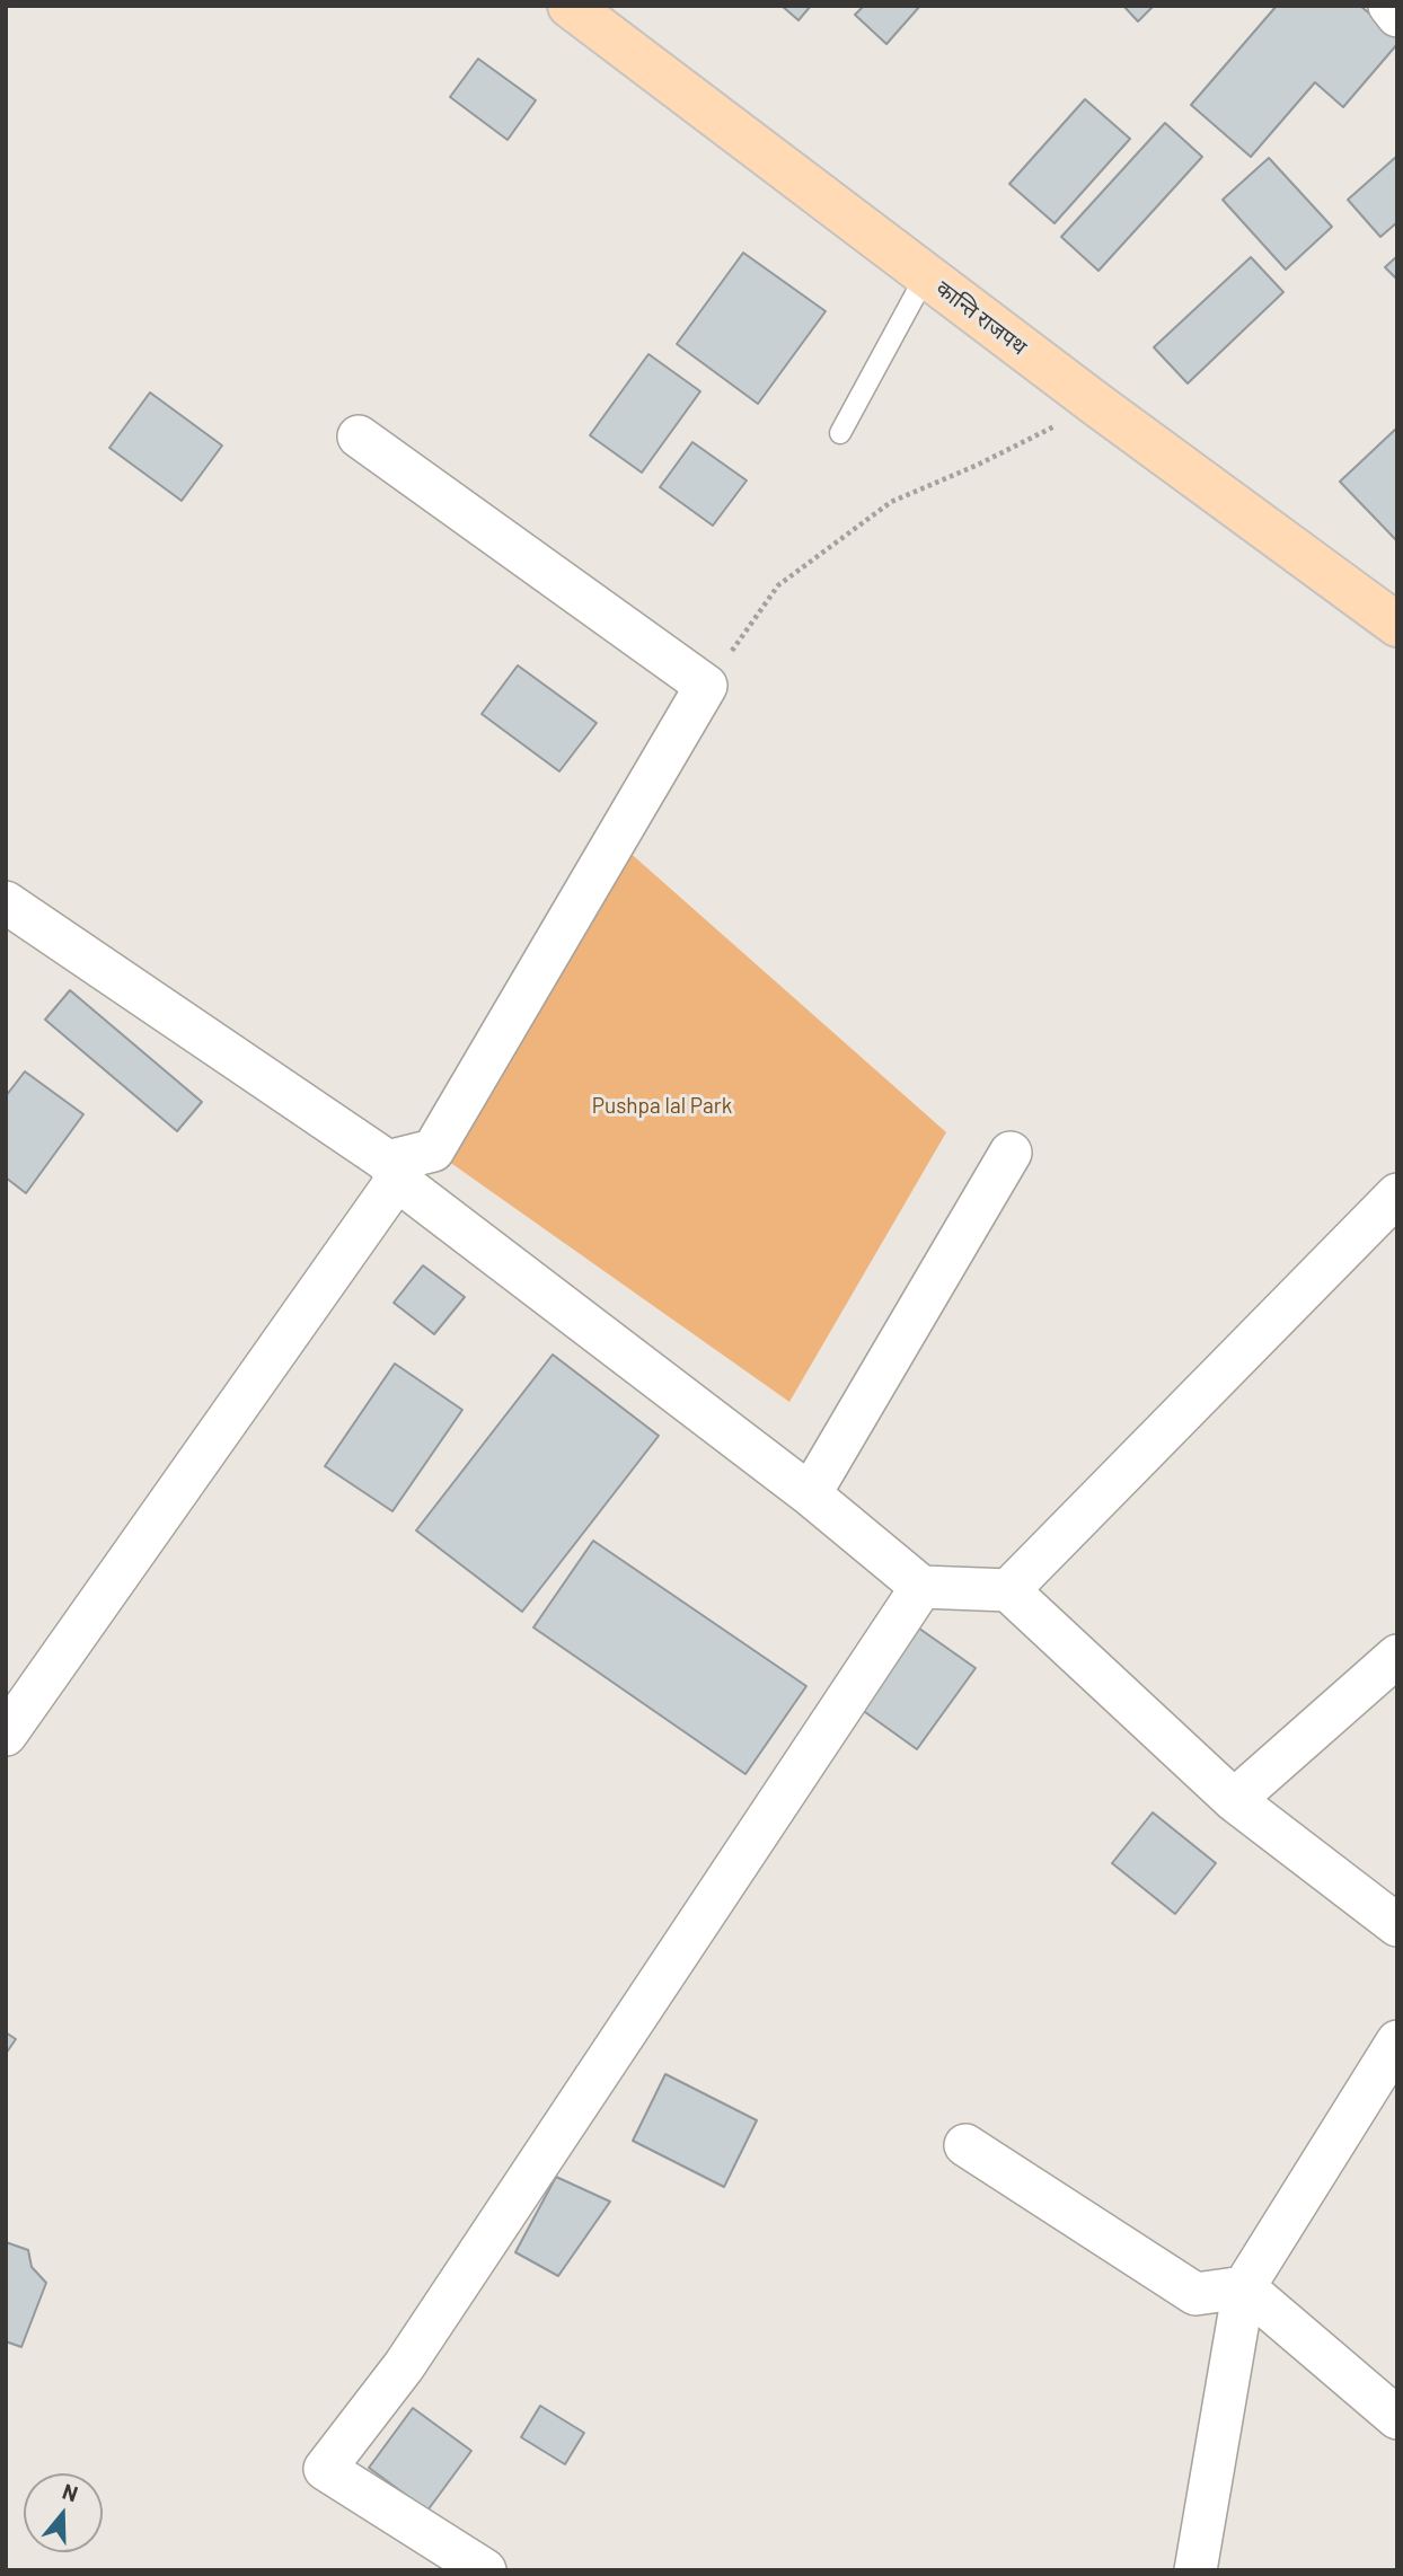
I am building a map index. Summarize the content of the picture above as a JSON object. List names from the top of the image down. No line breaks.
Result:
{"streets":{"main road":["कान्ति राजपथ"]},"parks":["Pushpa lal Park"],"north":"top"}
